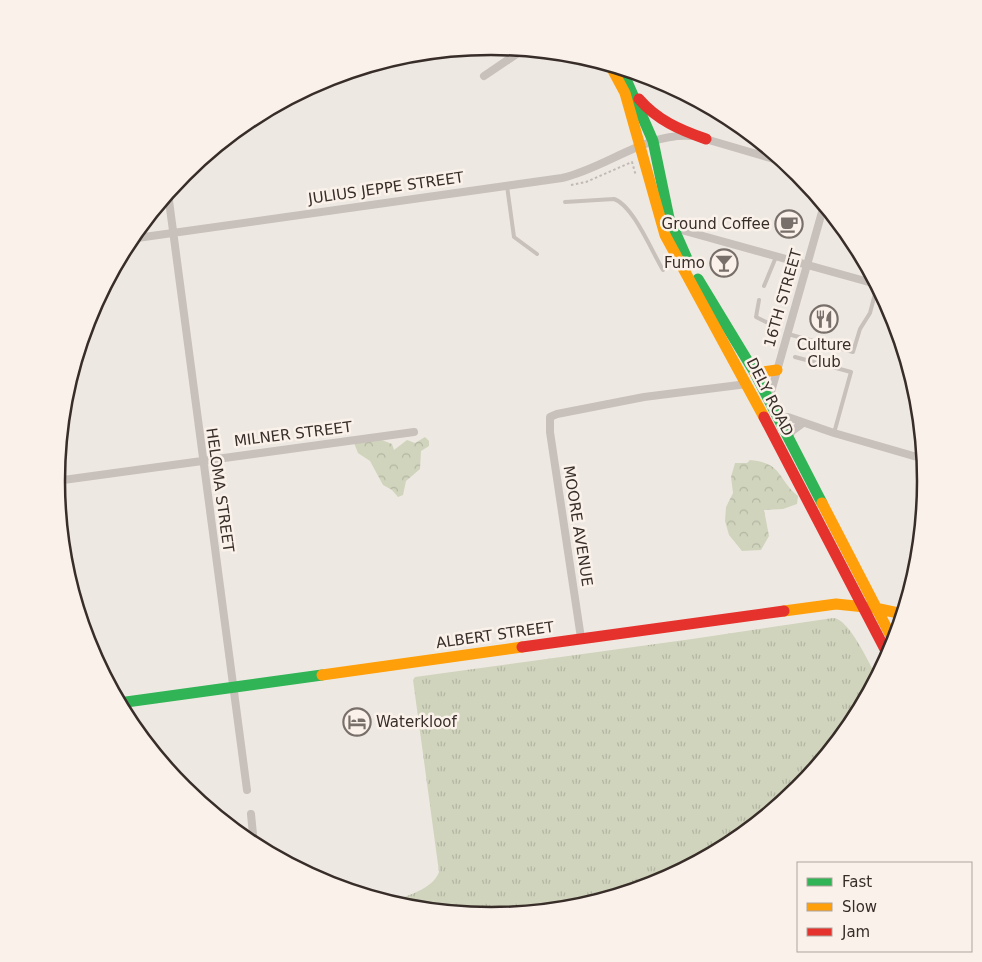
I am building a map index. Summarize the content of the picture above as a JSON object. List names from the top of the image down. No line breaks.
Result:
{"streets":{"main road":["DELY ROAD","ALBERT STREET"],"street":["JULIUS JEPPE STREET","16TH STREET","MILNER STREET","HELOMA STREET","MOORE AVENUE"]},"crossings":[["JULIUS JEPPE STREET","DELY ROAD"],["JULIUS JEPPE STREET","HELOMA STREET"],["16TH STREET","DELY ROAD"],["DELY ROAD","MOORE AVENUE"],["DELY ROAD","ALBERT STREET"],["MILNER STREET","HELOMA STREET"],["HELOMA STREET","ALBERT STREET"],["MOORE AVENUE","ALBERT STREET"]],"places":{"cafe":["Ground Coffee"],"bar":["Fumo"],"restaurant":["Culture Club"],"hotel":["Waterkloof"]},"legend":["Fast","Slow","Jam"]}
